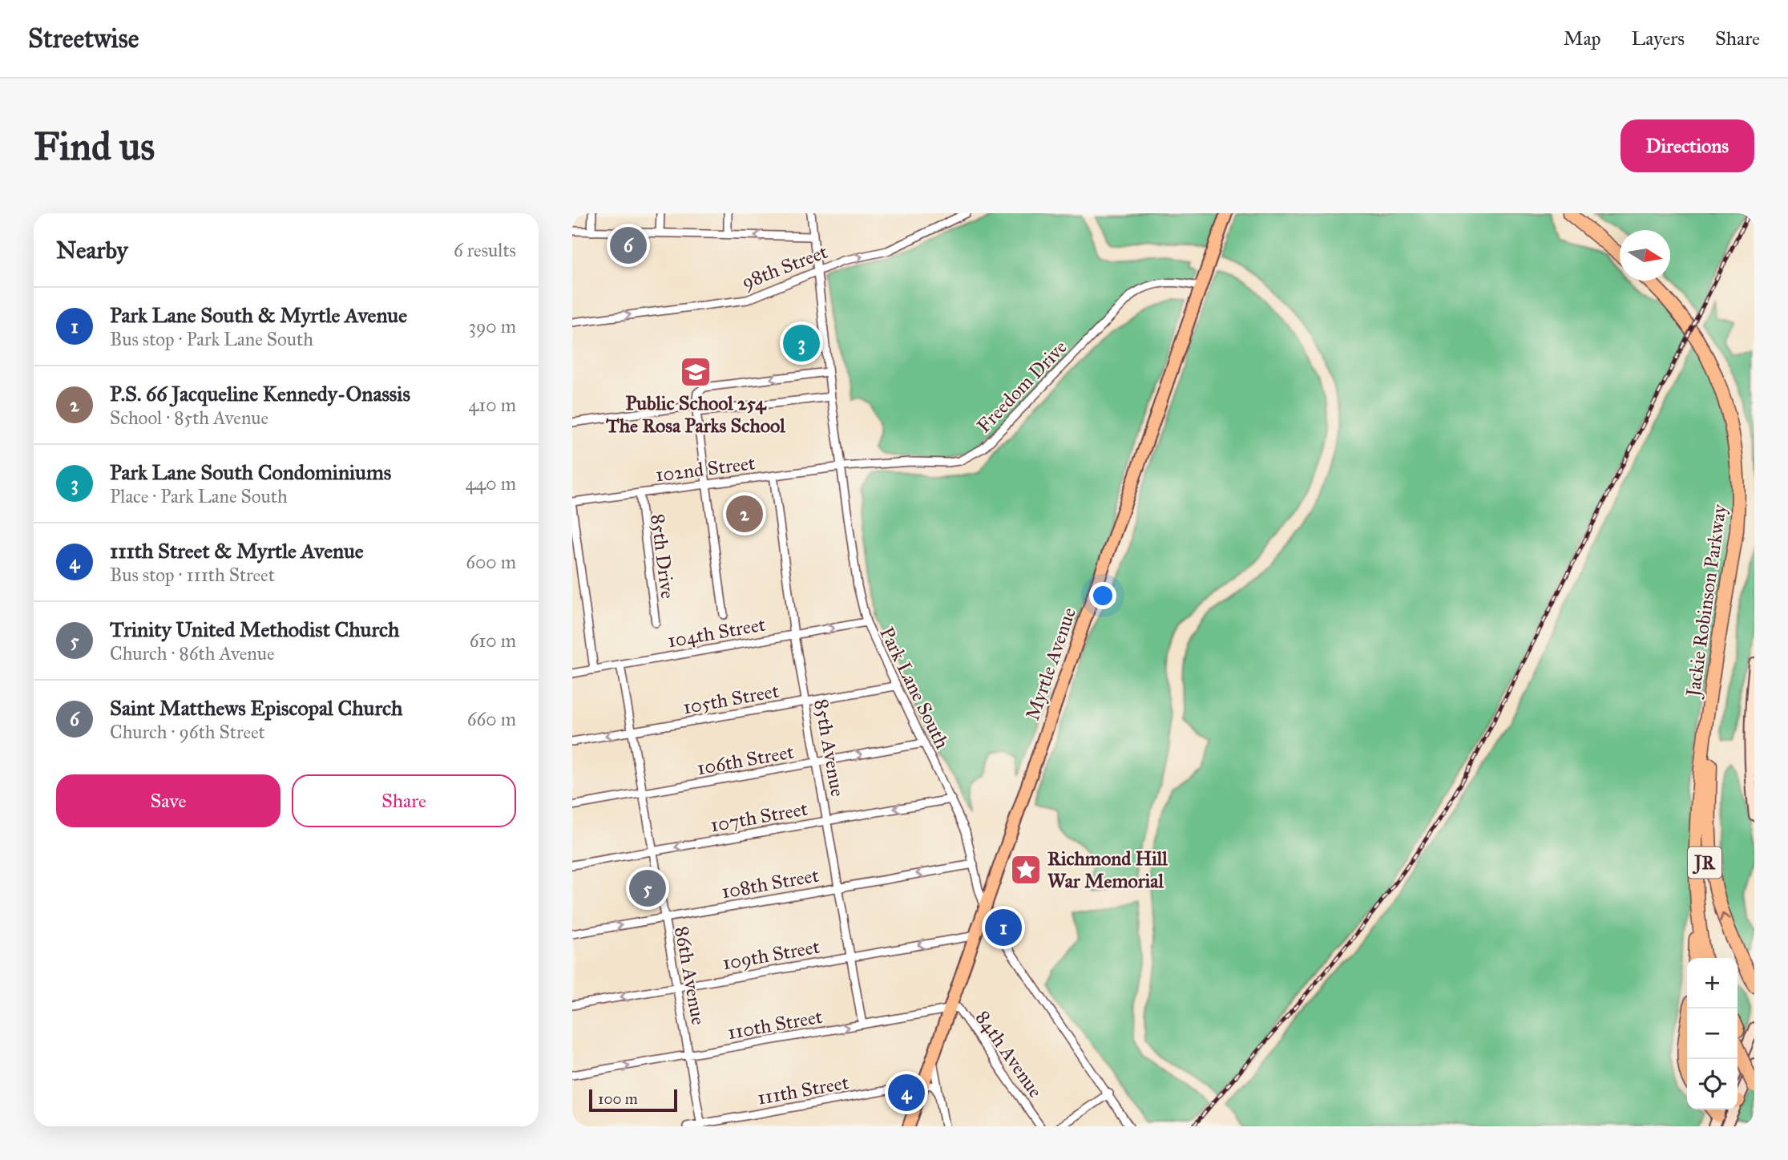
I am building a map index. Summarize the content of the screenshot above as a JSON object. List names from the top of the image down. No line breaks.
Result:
{"streets":{"highway":["Jackie Robinson Parkway","JR"],"main road":["Myrtle Avenue"],"street":["98th Street","Freedom Drive","102nd Street","85th Drive","104th Street","Park Lane South","105th Street","85th Avenue","106th Street","107th Street","108th Street","109th Street","86th Avenue","110th Street","84th Avenue","111th Street"]},"crossings":[["98th Street","Park Lane South"],["Freedom Drive","102nd Street"],["Freedom Drive","Myrtle Avenue"],["Freedom Drive","Park Lane South"],["102nd Street","85th Drive"],["102nd Street","Park Lane South"],["102nd Street","85th Avenue"],["104th Street","Park Lane South"],["104th Street","85th Avenue"],["104th Street","86th Avenue"],["Myrtle Avenue","Park Lane South"],["Myrtle Avenue","109th Street"],["Myrtle Avenue","110th Street"],["Myrtle Avenue","84th Avenue"],["Myrtle Avenue","111th Street"],["Park Lane South","105th Street"],["Park Lane South","106th Street"],["Park Lane South","107th Street"],["Park Lane South","108th Street"],["105th Street","85th Avenue"],["105th Street","86th Avenue"],["85th Avenue","106th Street"],["85th Avenue","107th Street"],["85th Avenue","108th Street"],["85th Avenue","109th Street"],["85th Avenue","110th Street"],["106th Street","86th Avenue"],["107th Street","86th Avenue"],["108th Street","86th Avenue"],["109th Street","86th Avenue"],["86th Avenue","110th Street"],["86th Avenue","111th Street"],["110th Street","84th Avenue"]],"one_way":["98th Street","107th Street","109th Street","110th Street"],"places":{"school or university":["Public School 254 The Rosa Parks School"],"place":["Richmond Hill War Memorial"]},"scale_bar":"100 m","north":"right","page":{"header":"Streetwise","nav":["Map","Layers","Share"],"buttons":["Directions",["Save","Share"]],"title":"Find us","heading":["Nearby","6 results"],"pins":["6","3","2","5","1","4"],"list":[{"mark":"1","name":"Park Lane South & Myrtle Avenue","note":"Bus stop · Park Lane South","value":"390 m"},{"mark":"2","name":"P.S. 66 Jacqueline Kennedy-Onassis","note":"School · 85th Avenue","value":"410 m"},{"mark":"3","name":"Park Lane South Condominiums","note":"Place · Park Lane South","value":"440 m"},{"mark":"4","name":"111th Street & Myrtle Avenue","note":"Bus stop · 111th Street","value":"600 m"},{"mark":"5","name":"Trinity United Methodist Church","note":"Church · 86th Avenue","value":"610 m"},{"mark":"6","name":"Saint Matthews Episcopal Church","note":"Church · 96th Street","value":"660 m"}],"map_buttons":["+","−"],"scale":"100 m"}}
